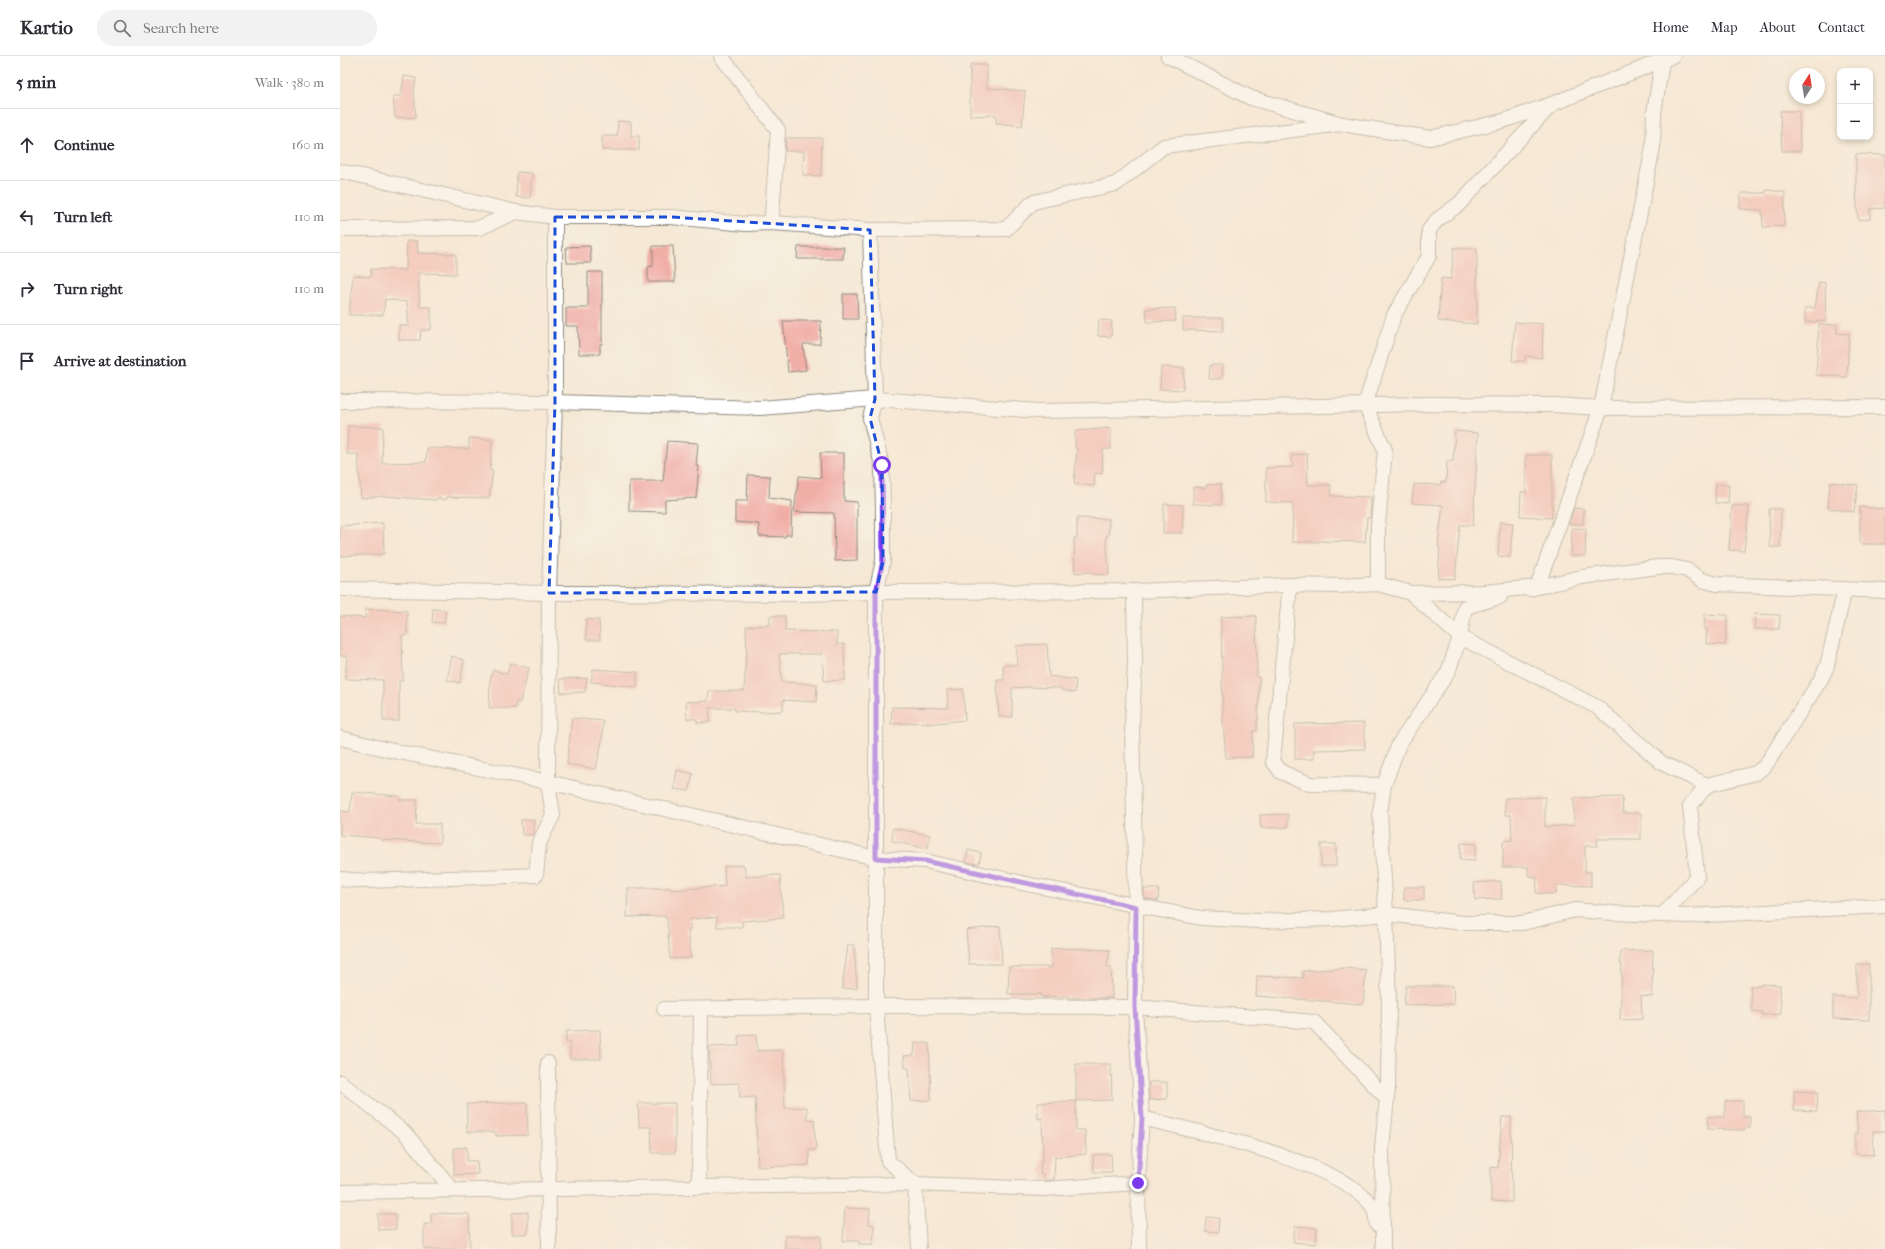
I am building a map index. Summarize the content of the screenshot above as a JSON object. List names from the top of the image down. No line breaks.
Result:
{"north":"top","page":{"header":"Kartio","search":"Search here","nav":["Home","Map","About","Contact"],"heading":["5 min","Walk · 380 m"],"map_buttons":["+","−"],"list":[["Continue","160 m"],["Turn left","110 m"],["Turn right","110 m"],"Arrive at destination"]}}
